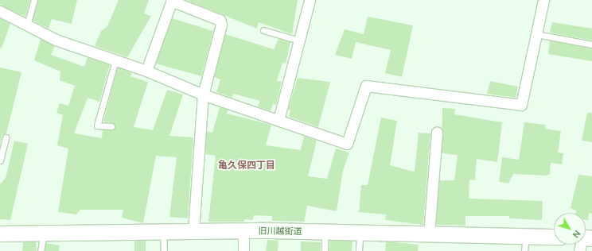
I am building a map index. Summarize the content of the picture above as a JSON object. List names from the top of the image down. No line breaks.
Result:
{"streets":{"street":["旧川越街道"]},"districts":["亀久保四丁目"],"north":"bottom right"}
